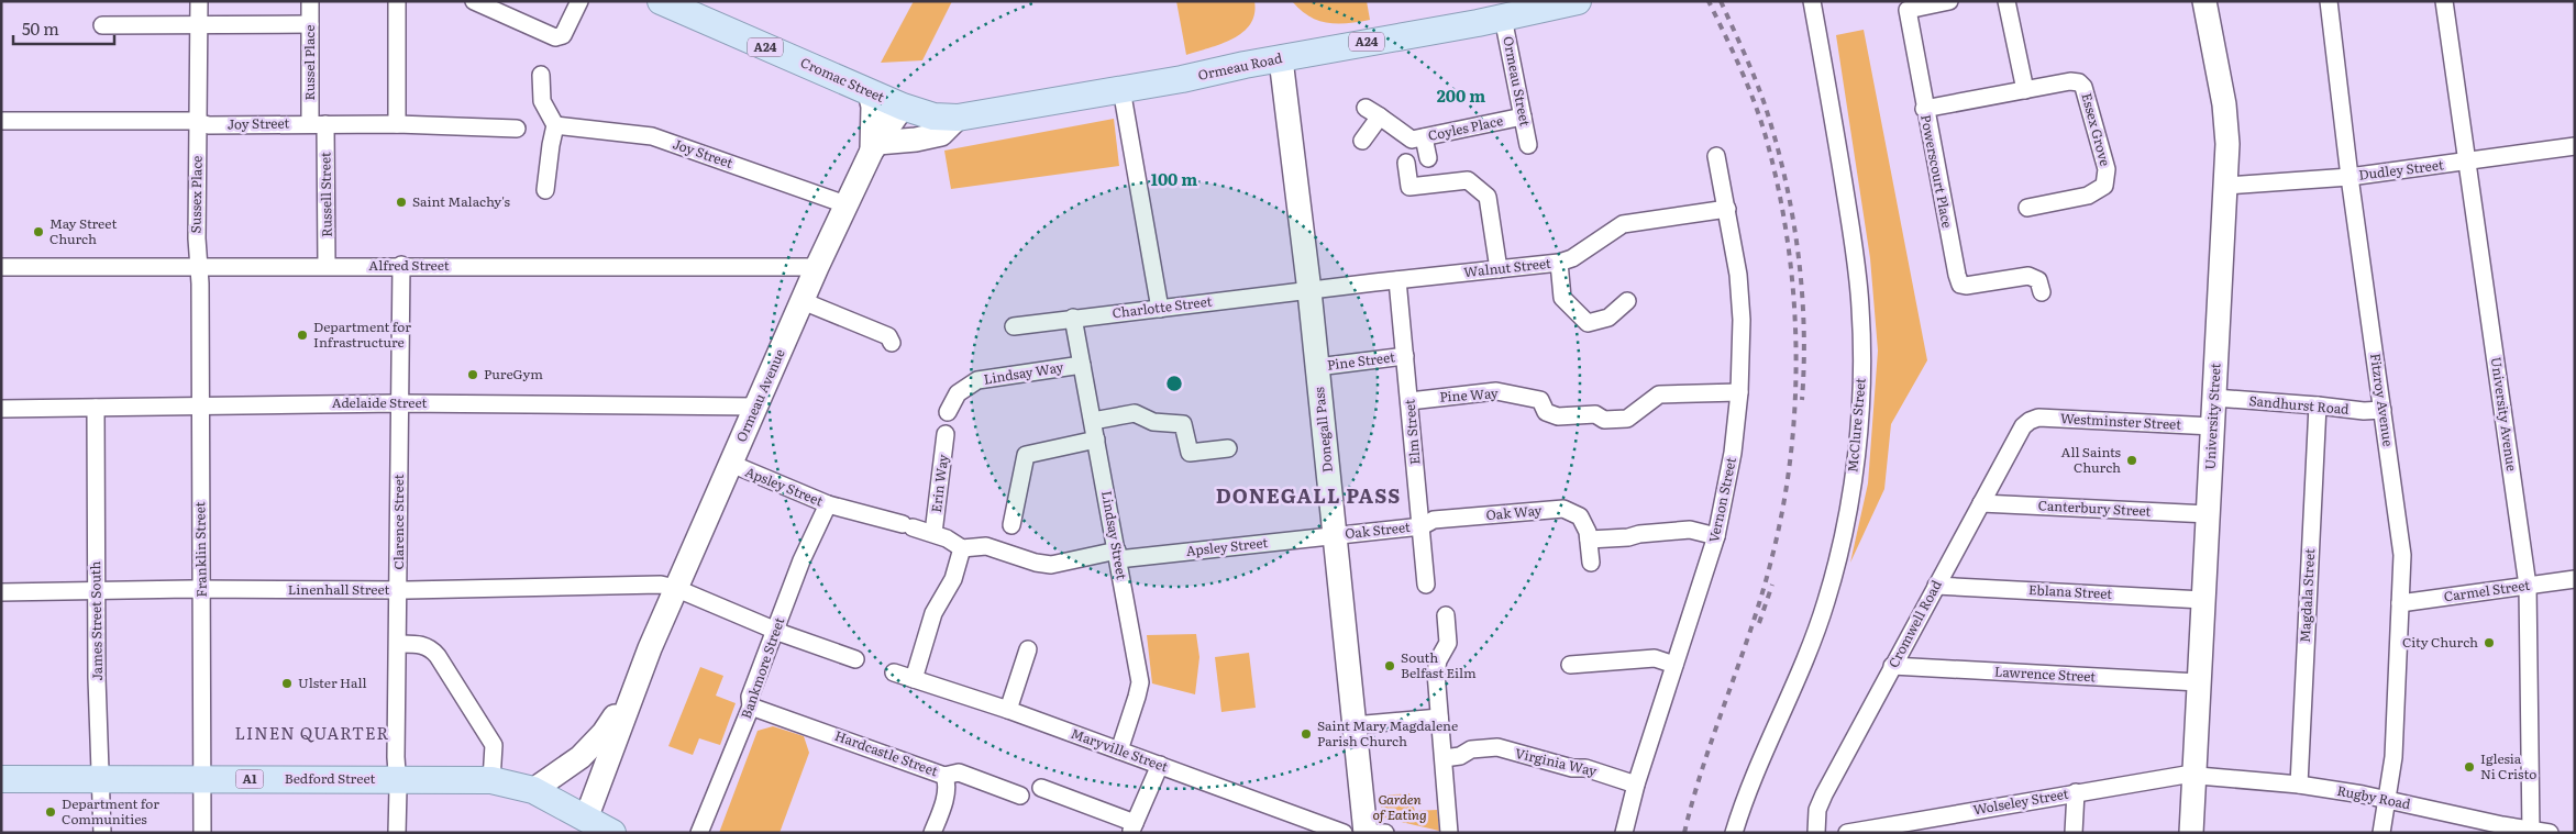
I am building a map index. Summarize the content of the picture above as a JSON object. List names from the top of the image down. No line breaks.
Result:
{"streets":{"main road":["A24","Ormeau Road","Cromac Street","A1","Bedford Street"],"street":["Russel Place","Ormeau Street","Joy Street","Coyles Place","Essex Grove","Dudley Street","Powerscourt Place","Sussex Place","Russell Street","Alfred Street","Walnut Street","Charlotte Street","Pine Street","Lindsay Way","Ormeau Avenue","Pine Way","Fitzroy Avenue","Adelaide Street","Sandhurst Road","University Avenue","University Street","Westminster Street","McClure Street","Donegall Pass","Elm Street","Erin Way","Apsley Street","Vernon Street","Canterbury Street","Oak Way","Clarence Street","Oak Street","Lindsay Street","Franklin Street","Linenhall Street","Carmel Street","Eblana Street","Magdala Street","James Street South","Cromwell Road","Bankmore Street","Lawrence Street","Maryville Street","Hardcastle Street","Virginia Way","Rugby Road","Wolseley Street"]},"crossings":[["Russel Place","Joy Street"],["Russel Place","Russell Street"],["Ormeau Road","Cromac Street"],["Ormeau Road","Ormeau Street"],["Ormeau Road","Ormeau Avenue"],["Ormeau Road","Donegall Pass"],["Cromac Street","Ormeau Avenue"],["Ormeau Street","Coyles Place"],["Joy Street","Sussex Place"],["Joy Street","Russell Street"],["Joy Street","Ormeau Avenue"],["Essex Grove","Powerscourt Place"],["Dudley Street","Fitzroy Avenue"],["Dudley Street","University Avenue"],["Dudley Street","University Street"],["Sussex Place","Alfred Street"],["Sussex Place","Franklin Street"],["Russell Street","Alfred Street"],["Alfred Street","Ormeau Avenue"],["Alfred Street","Clarence Street"],["Alfred Street","Franklin Street"],["Walnut Street","Charlotte Street"],["Walnut Street","Donegall Pass"],["Walnut Street","Elm Street"],["Walnut Street","Vernon Street"],["Charlotte Street","Donegall Pass"],["Charlotte Street","Lindsay Street"],["Pine Street","Donegall Pass"],["Pine Street","Elm Street"],["Lindsay Way","Lindsay Street"],["Ormeau Avenue","Adelaide Street"],["Ormeau Avenue","Apsley Street"],["Ormeau Avenue","Linenhall Street"],["Ormeau Avenue","Bedford Street"],["Pine Way","Elm Street"],["Pine Way","Vernon Street"],["Fitzroy Avenue","Sandhurst Road"],["Fitzroy Avenue","Carmel Street"],["Fitzroy Avenue","Rugby Road"],["Adelaide Street","Clarence Street"],["Adelaide Street","Franklin Street"],["Adelaide Street","James Street South"],["Sandhurst Road","University Street"],["Sandhurst Road","Magdala Street"],["University Avenue","Carmel Street"],["University Avenue","Rugby Road"],["University Street","Westminster Street"],["University Street","Canterbury Street"],["University Street","Eblana Street"],["University Street","Lawrence Street"],["University Street","Rugby Road"],["University Street","Wolseley Street"],["Westminster Street","Cromwell Road"],["Donegall Pass","Apsley Street"],["Donegall Pass","Oak Street"],["Elm Street","Oak Way"],["Elm Street","Oak Street"],["Erin Way","Apsley Street"],["Apsley Street","Oak Street"],["Apsley Street","Lindsay Street"],["Apsley Street","Bankmore Street"],["Vernon Street","Virginia Way"],["Canterbury Street","Cromwell Road"],["Oak Way","Oak Street"],["Clarence Street","Linenhall Street"],["Clarence Street","Bedford Street"],["Lindsay Street","Maryville Street"],["Franklin Street","Linenhall Street"],["Franklin Street","Bedford Street"],["Linenhall Street","James Street South"],["Eblana Street","Cromwell Road"],["Magdala Street","Rugby Road"],["James Street South","Bedford Street"],["Cromwell Road","Lawrence Street"],["Bankmore Street","Hardcastle Street"],["Rugby Road","Wolseley Street"]],"districts":["DONEGALL PASS","LINEN QUARTER"],"parks":["Garden of Eating"],"places":["Saint Malachy's","May Street Church","Department for Infrastructure","PureGym","All Saints Church","City Church","South Belfast Eilm","Ulster Hall","Saint Mary Magdalene Parish Church","Iglesia Ni Cristo","Department for Communities"],"scale_bar":"50 m","rings":["200 m","100 m"]}
